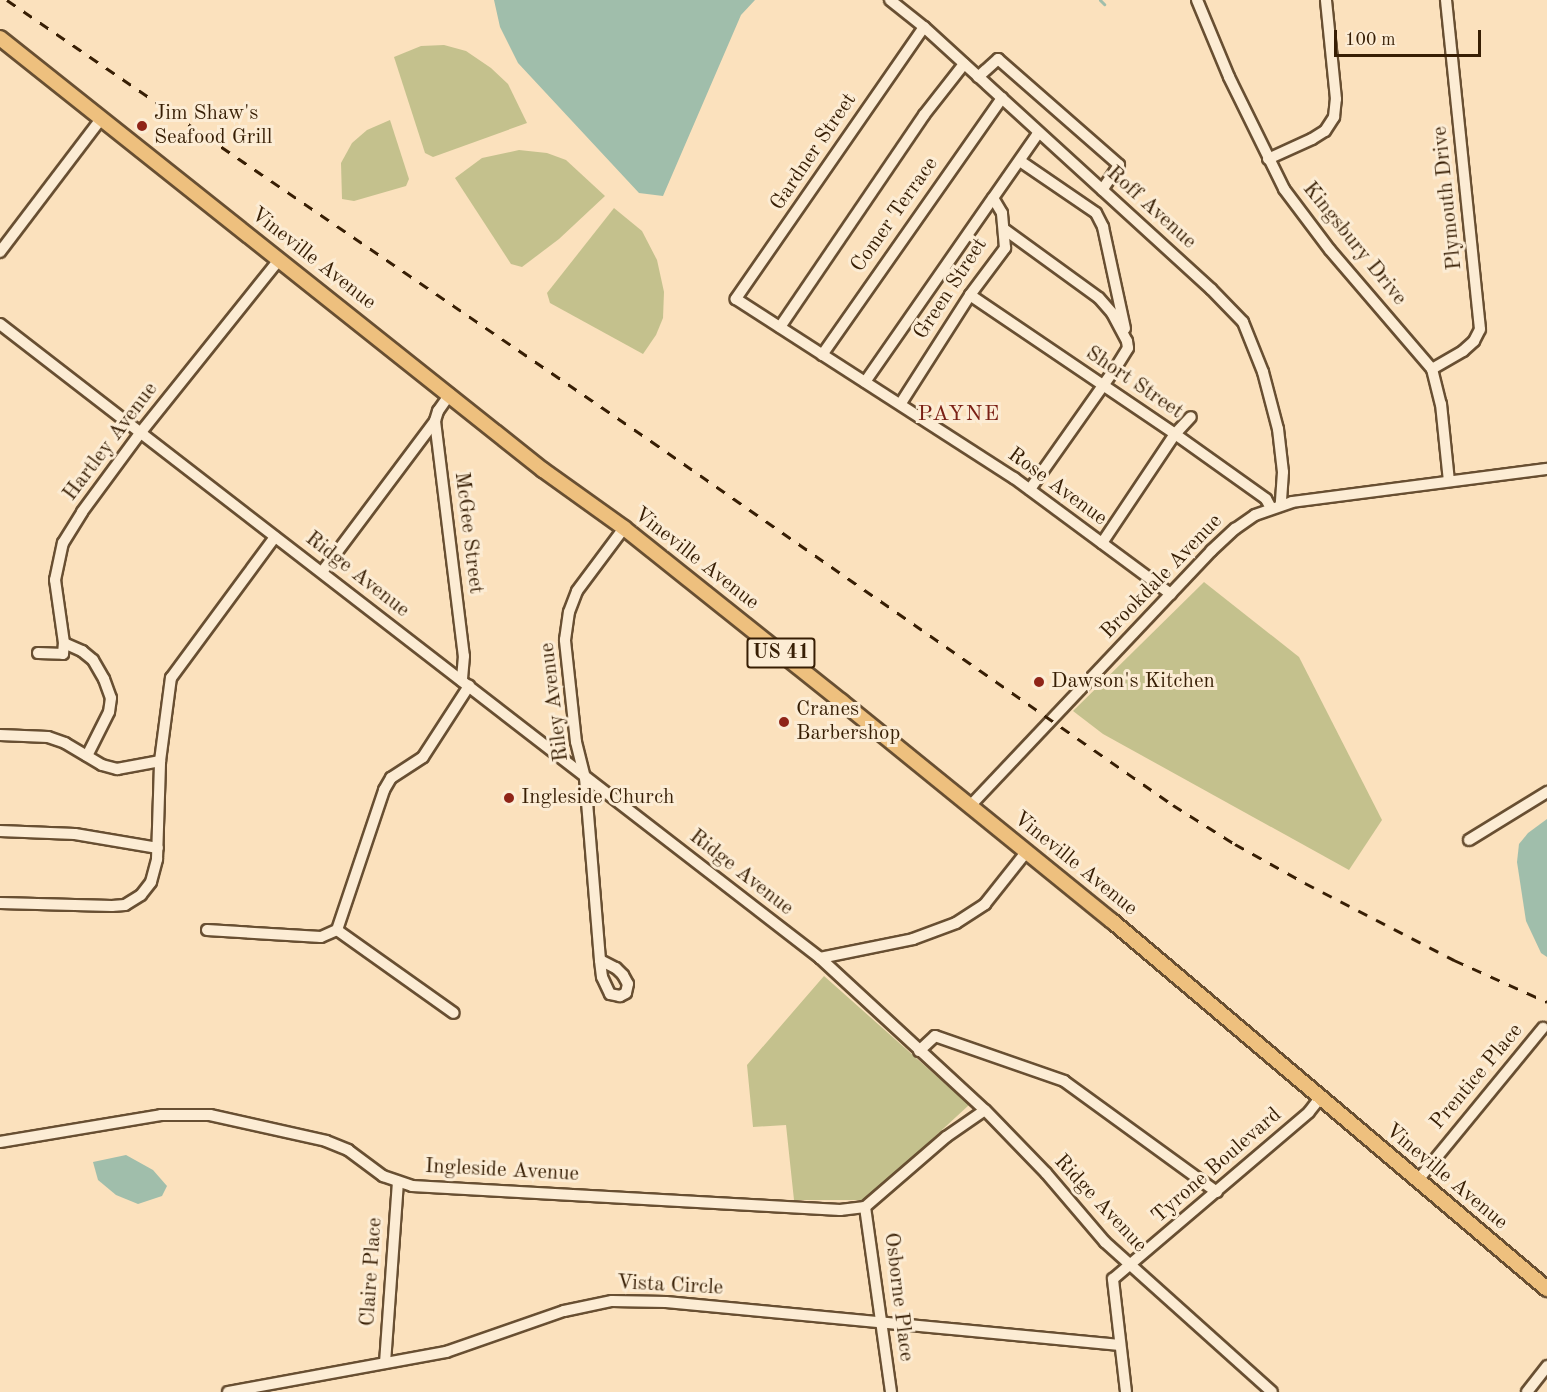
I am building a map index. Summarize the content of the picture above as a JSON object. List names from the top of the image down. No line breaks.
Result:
{"streets":{"main road":["Vineville Avenue","US 41"],"street":["Gardner Street","Plymouth Drive","Roff Avenue","Comer Terrace","Kingsbury Drive","Green Street","Short Street","Hartley Avenue","Rose Avenue","McGee Street","Ridge Avenue","Brookdale Avenue","Riley Avenue","Prentice Place","Tyrone Boulevard","Ingleside Avenue","Claire Place","Vista Circle","Osborne Place"]},"crossings":[["Gardner Street","Roff Avenue"],["Gardner Street","Rose Avenue"],["Plymouth Drive","Kingsbury Drive"],["Roff Avenue","Comer Terrace"],["Roff Avenue","Short Street"],["Roff Avenue","Brookdale Avenue"],["Comer Terrace","Rose Avenue"],["Kingsbury Drive","Brookdale Avenue"],["Vineville Avenue","Hartley Avenue"],["Vineville Avenue","Brookdale Avenue"],["Vineville Avenue","Riley Avenue"],["Vineville Avenue","Prentice Place"],["Vineville Avenue","Tyrone Boulevard"],["Green Street","Short Street"],["Green Street","Rose Avenue"],["Short Street","Brookdale Avenue"],["Hartley Avenue","Ridge Avenue"],["Rose Avenue","Brookdale Avenue"],["McGee Street","Ridge Avenue"],["Ridge Avenue","Riley Avenue"],["Ridge Avenue","Tyrone Boulevard"],["Tyrone Boulevard","Vista Circle"],["Ingleside Avenue","Claire Place"],["Ingleside Avenue","Osborne Place"],["Claire Place","Vista Circle"],["Vista Circle","Osborne Place"]],"districts":["PAYNE"],"places":["Jim Shaw's Seafood Grill","Dawson's Kitchen","Cranes Barbershop","Ingleside Church"],"scale_bar":"100 m"}
